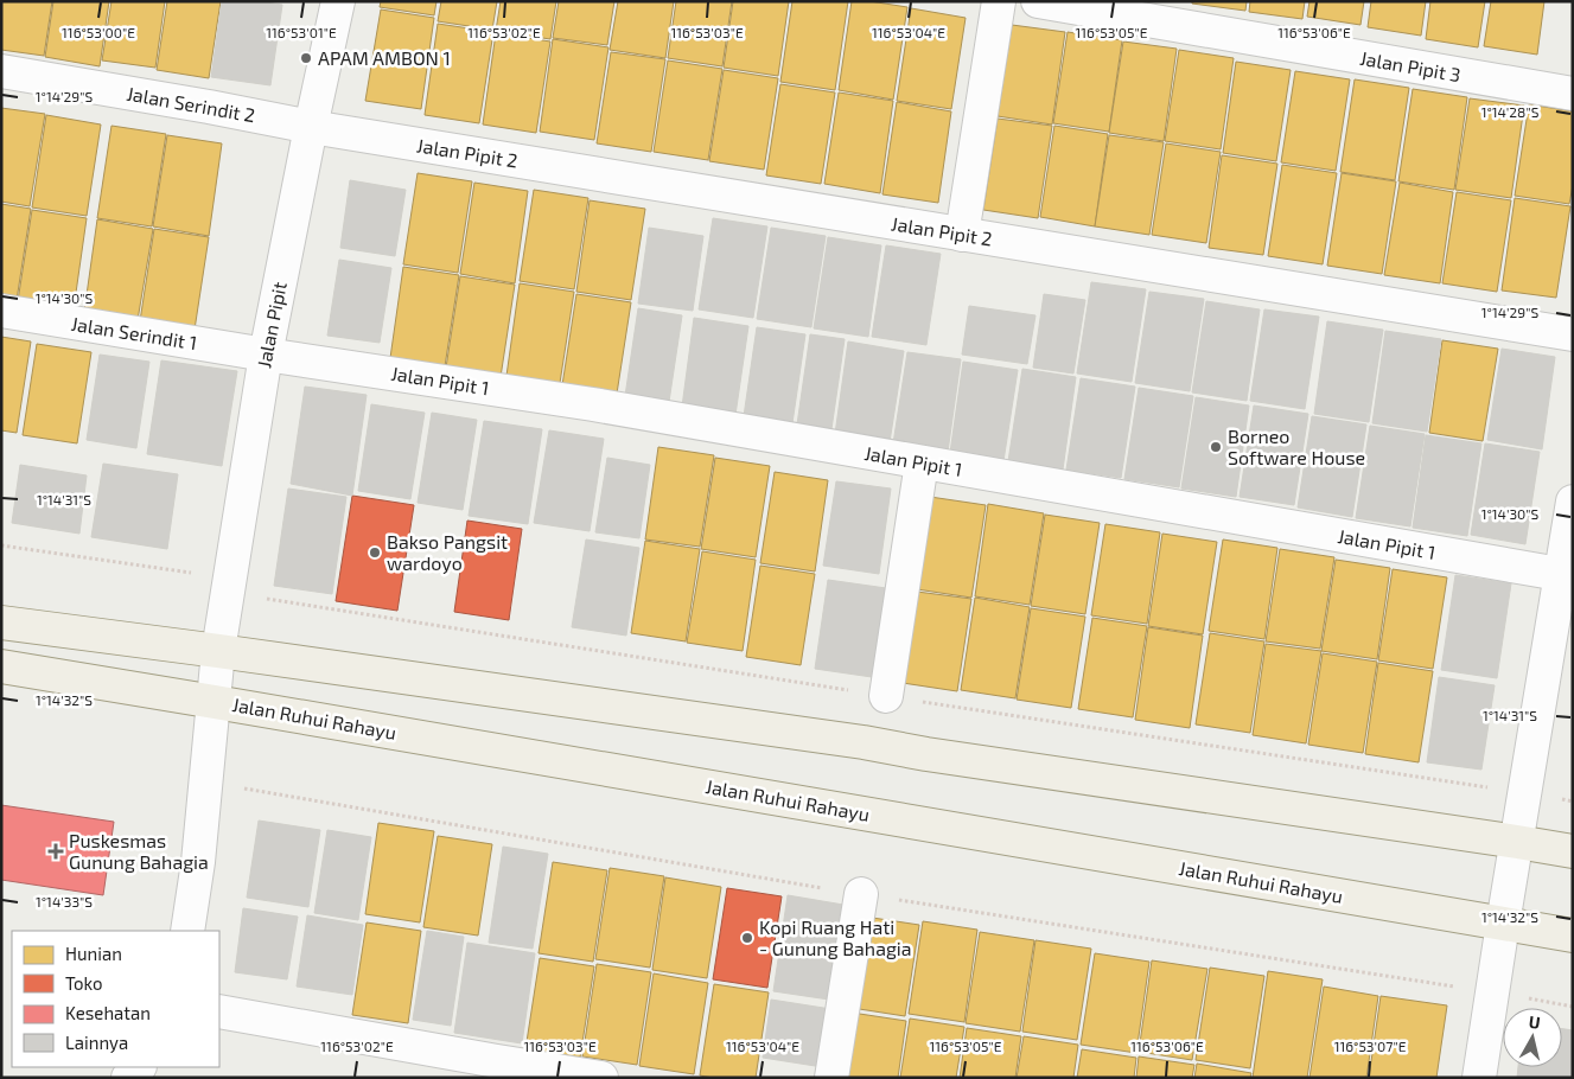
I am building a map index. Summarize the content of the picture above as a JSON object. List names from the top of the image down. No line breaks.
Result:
{"streets":{"main road":["Jalan Ruhui Rahayu"],"street":["Jalan Pipit 3","Jalan Serindit 2","Jalan Pipit 2","Jalan Pipit","Jalan Serindit 1","Jalan Pipit 1"]},"crossings":[["Jalan Serindit 2","Jalan Pipit 2"],["Jalan Serindit 2","Jalan Pipit"],["Jalan Pipit 2","Jalan Pipit"],["Jalan Pipit","Jalan Serindit 1"],["Jalan Pipit","Jalan Pipit 1"],["Jalan Pipit","Jalan Ruhui Rahayu"],["Jalan Serindit 1","Jalan Pipit 1"]],"places":{"other":["APAM AMBON 1","Borneo Software House","Bakso Pangsit wardoyo","Kopi Ruang Hati - Gunung Bahagia"],"health":["Puskesmas Gunung Bahagia"]},"legend":["Hunian","Toko","Kesehatan","Lainnya"],"north":"top","coordinates":["116°53'00\"E","116°53'01\"E","116°53'02\"E","116°53'03\"E","116°53'04\"E","116°53'05\"E","116°53'06\"E","1°14'29\"S","1°14'28\"S","1°14'30\"S","1°14'31\"S","1°14'32\"S","1°14'33\"S","116°53'07\"E"]}
